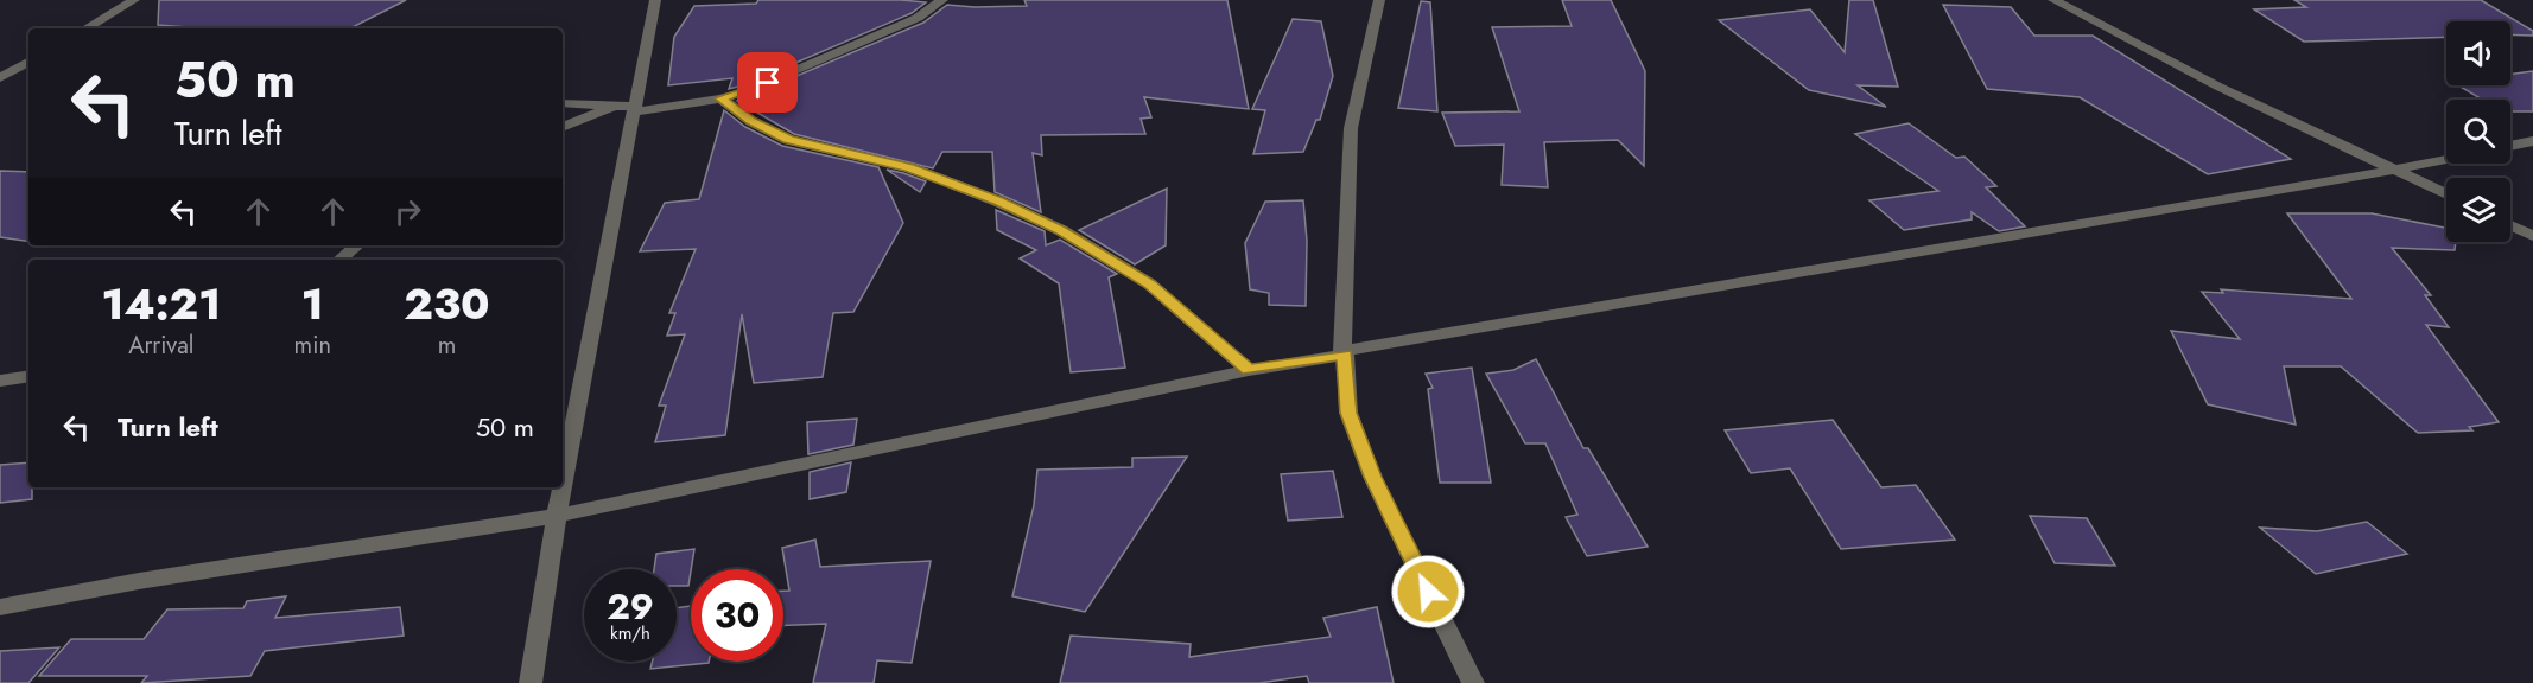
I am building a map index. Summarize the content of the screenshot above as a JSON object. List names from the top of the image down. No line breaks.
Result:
{"page":{"turn":["50 m","Turn left"],"eta":["14:21","Arrival","1","min","230","m"],"list":[{"name":"Turn left","value":"50 m"}],"speed":"29 km/h","limit":"30"}}
